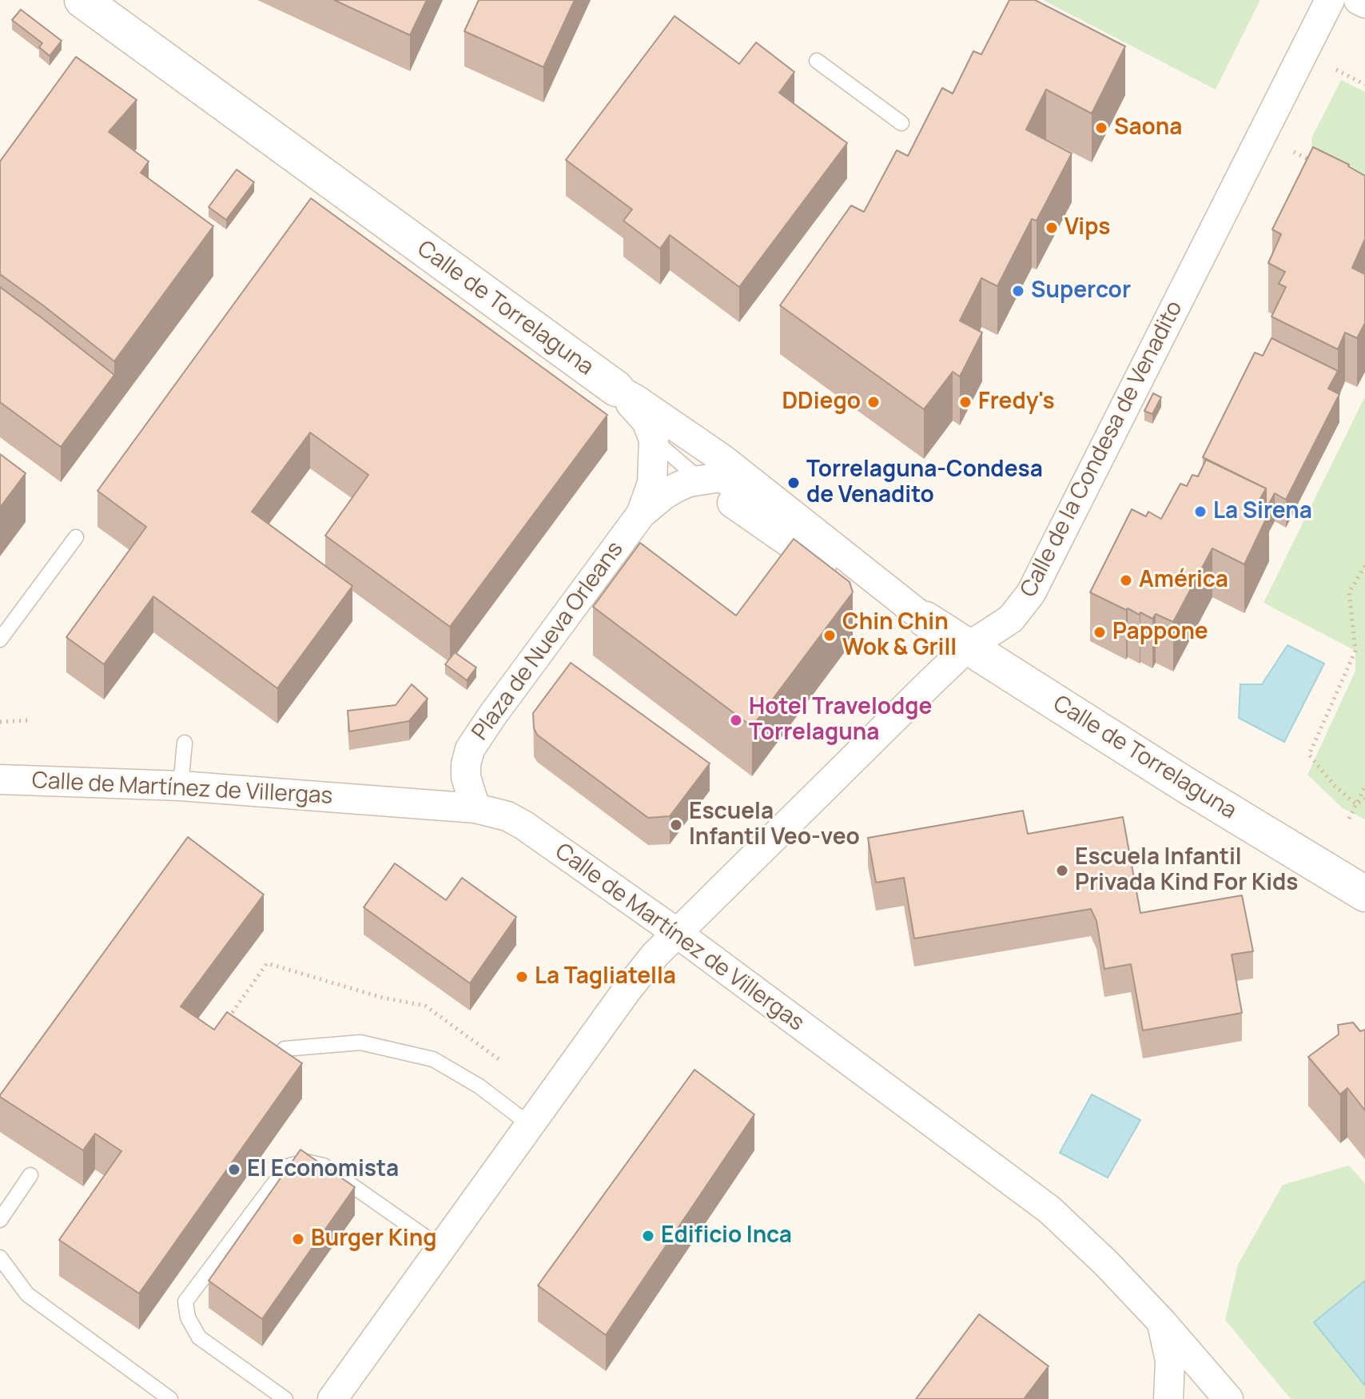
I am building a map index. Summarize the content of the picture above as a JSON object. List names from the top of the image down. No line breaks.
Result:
{"streets":{"street":["Calle de Torrelaguna","Calle de la Condesa de Venadito","Plaza de Nueva Orleans","Calle de Martínez de Villergas"]},"crossings":[["Calle de Torrelaguna","Calle de la Condesa de Venadito"],["Calle de Torrelaguna","Plaza de Nueva Orleans"],["Calle de la Condesa de Venadito","Calle de Martínez de Villergas"],["Plaza de Nueva Orleans","Calle de Martínez de Villergas"]],"places":["Saona","Vips","Supercor","DDiego","Fredy's","Torrelaguna-Condesa de Venadito","La Sirena","América","Pappone","Chin Chin Wok & Grill","Hotel Travelodge Torrelaguna","Escuela Infantil Veo-veo","Escuela Infantil Privada Kind For Kids","La Tagliatella","El Economista","Edificio Inca","Burger King"]}
